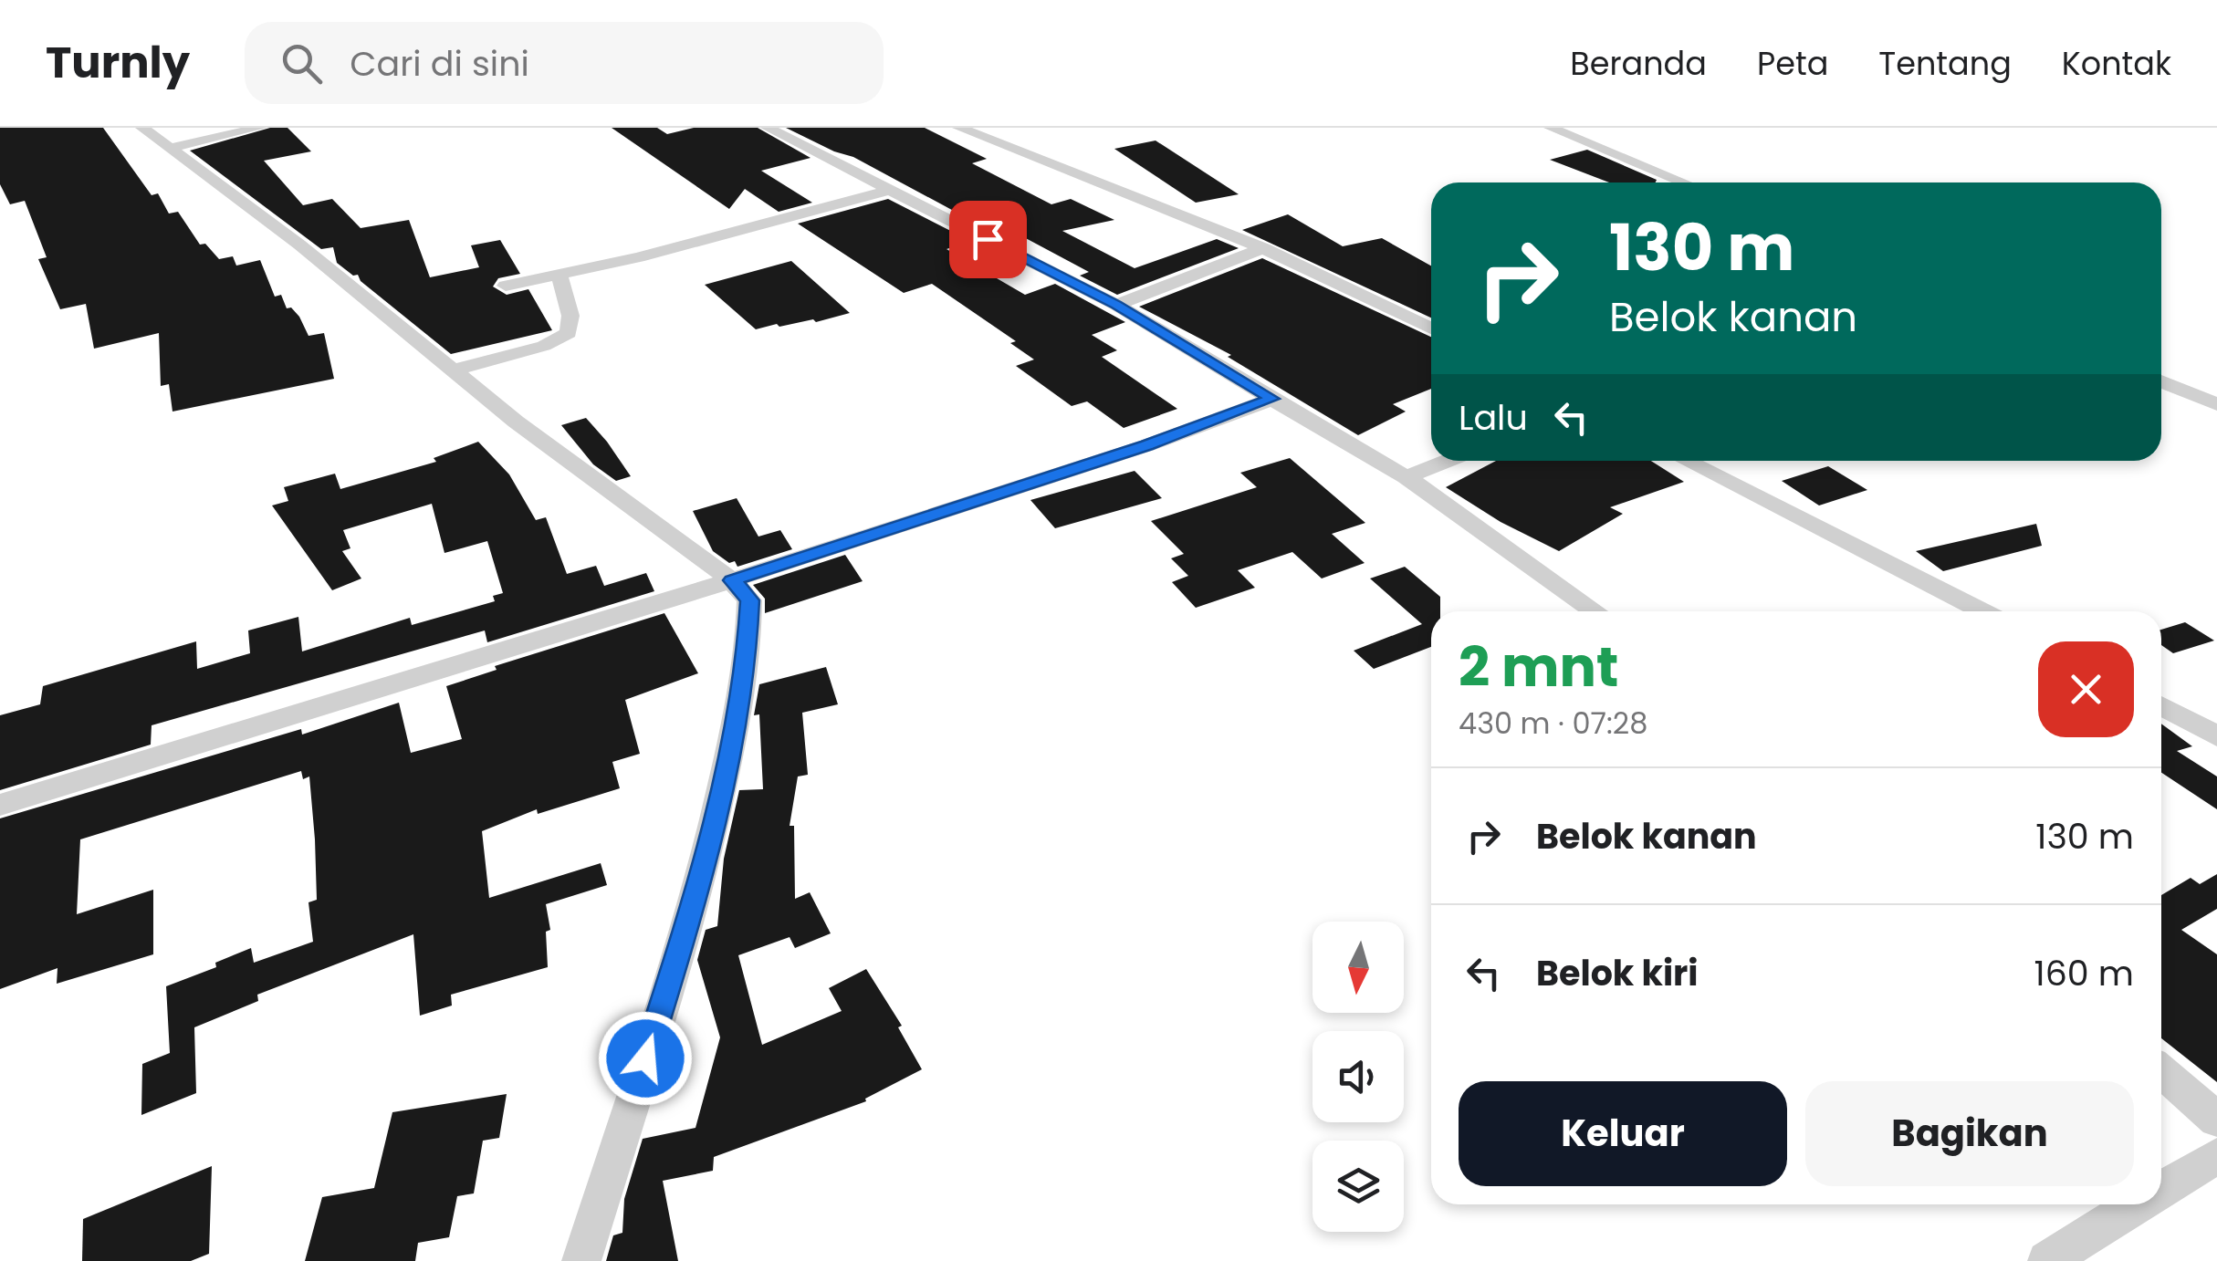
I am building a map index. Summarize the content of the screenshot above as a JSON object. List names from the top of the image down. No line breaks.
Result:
{"north":"bottom","page":{"header":"Turnly","search":"Cari di sini","nav":["Beranda","Peta","Tentang","Kontak"],"turn":["130 m","Belok kanan"],"then":"Lalu","heading":["2 mnt","430 m · 07:28"],"list":[{"name":"Belok kanan","value":"130 m"},{"name":"Belok kiri","value":"160 m"}],"buttons":["Keluar","Bagikan"]}}
